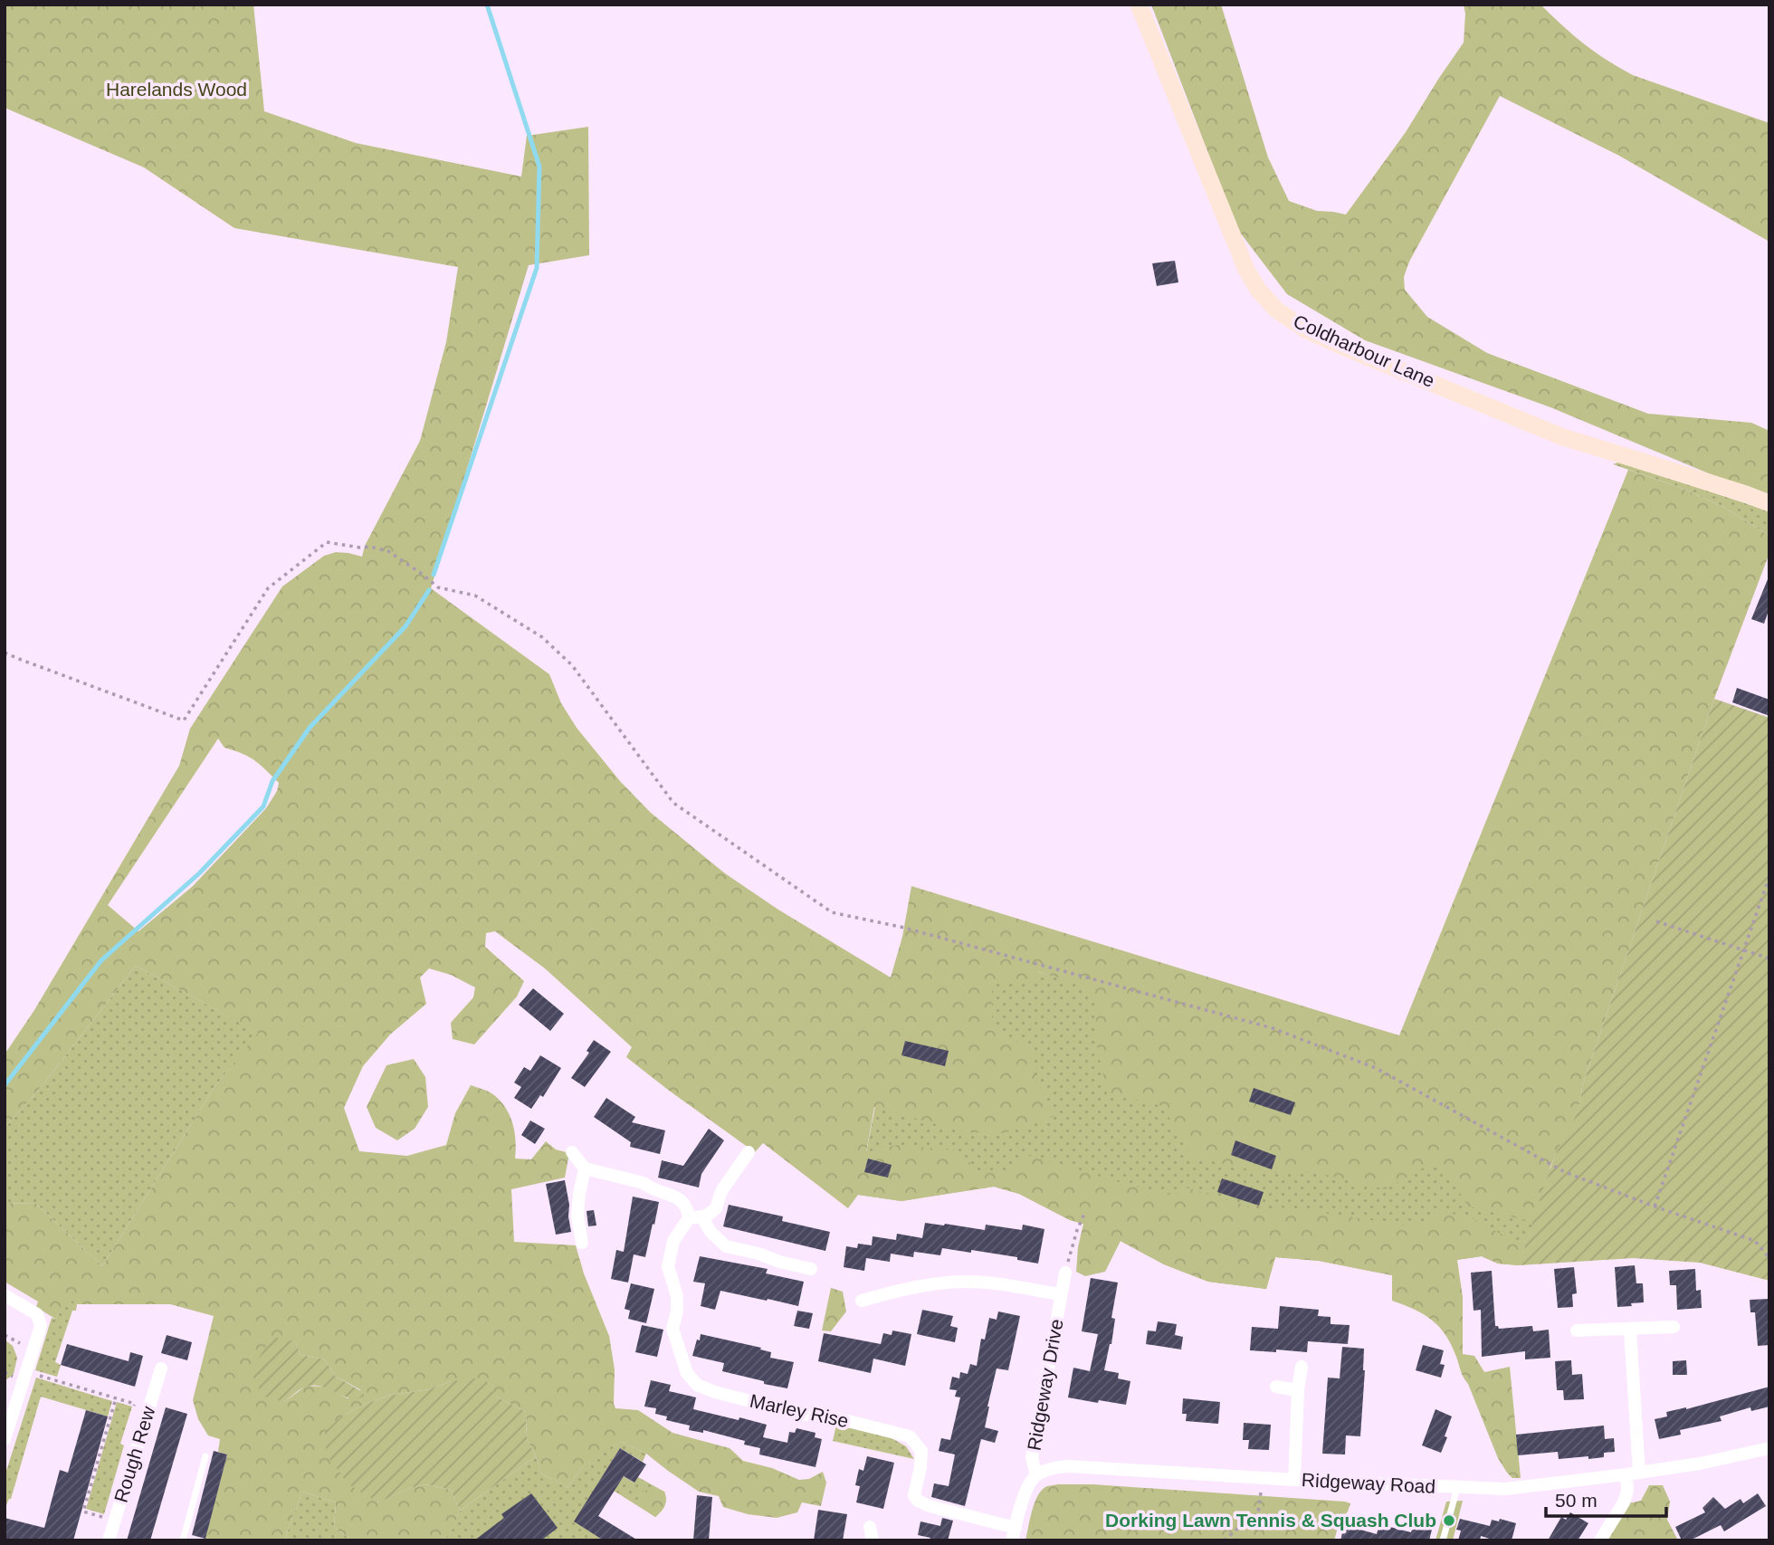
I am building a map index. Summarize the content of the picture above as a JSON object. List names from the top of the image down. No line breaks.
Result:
{"streets":{"street":["Coldharbour Lane","Ridgeway Drive","Marley Rise","Rough Rew","Ridgeway Road"]},"crossings":[["Ridgeway Drive","Ridgeway Road"]],"parks":["Harelands Wood"],"places":["Dorking Lawn Tennis & Squash Club"],"scale_bar":"50 m"}
